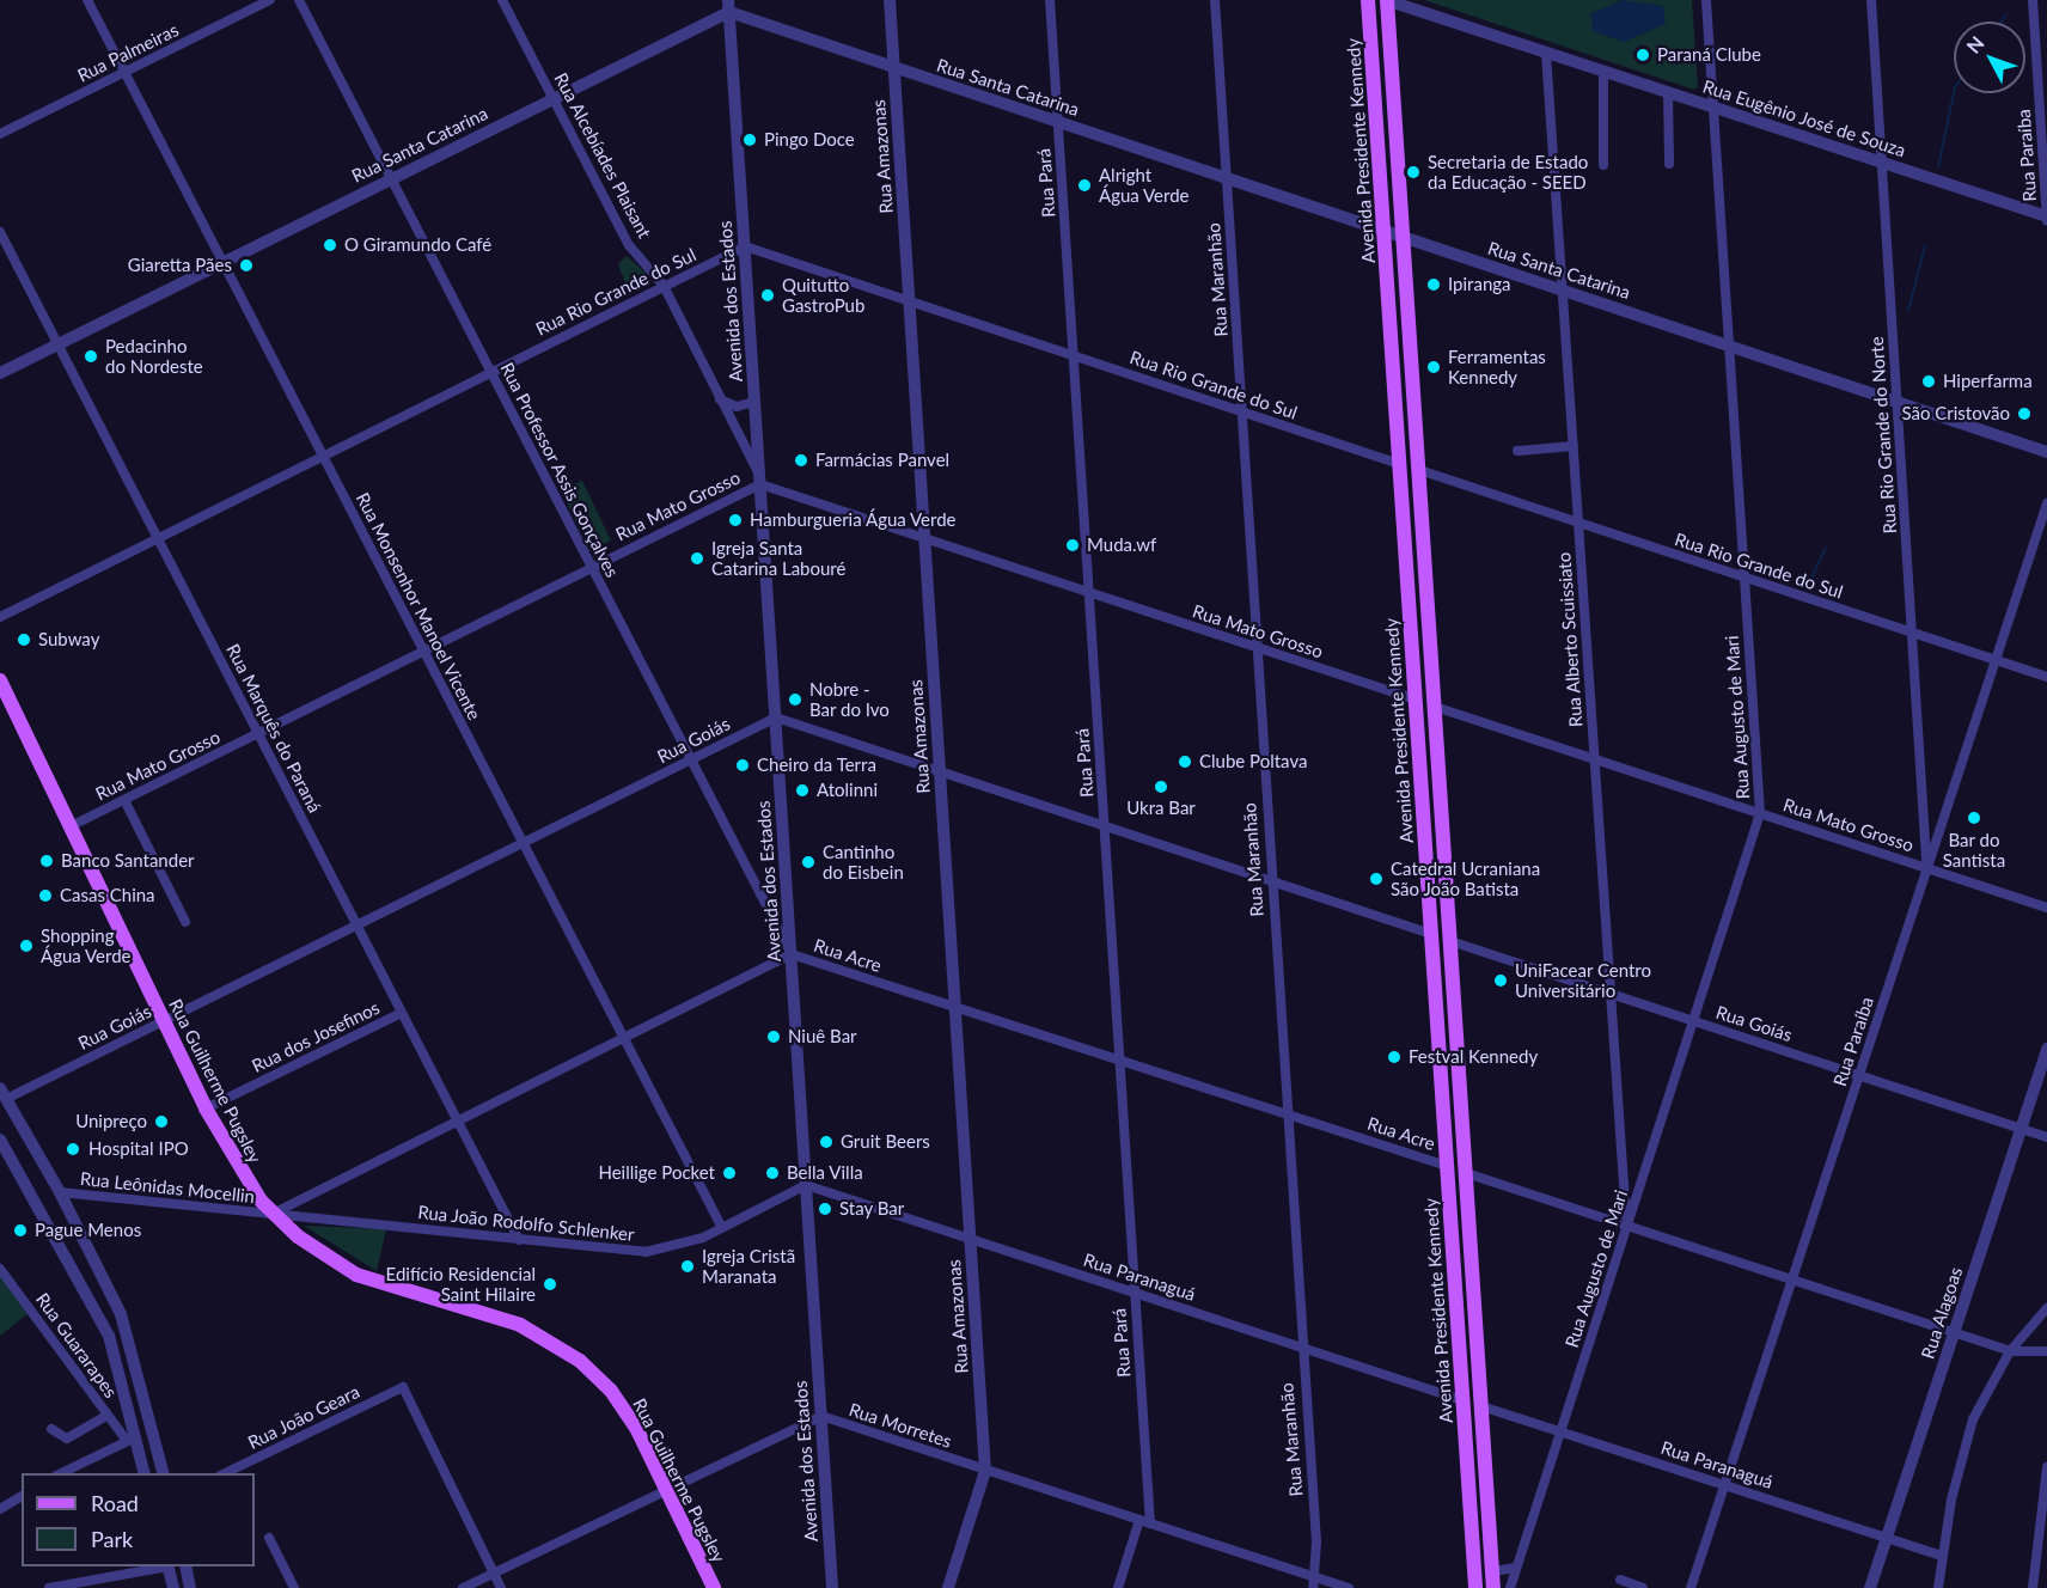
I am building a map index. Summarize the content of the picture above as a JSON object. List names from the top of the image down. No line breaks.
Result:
{"streets":{"main road":["Avenida Presidente Kennedy","Rua Guilherme Pugsley"],"street":["Rua Palmeiras","Rua Santa Catarina","Rua Eugênio José de Souza","Rua Alcebíades Plaisant","Rua Paraíba","Rua Amazonas","Rua Pará","Rua Maranhão","Rua Rio Grande do Sul","Avenida dos Estados","Rua Rio Grande do Norte","Rua Professor Assis Gonçalves","Rua Mato Grosso","Rua Monsenhor Manoel Vicente","Rua Alberto Scuissiato","Rua Augusto de Mari","Rua Marquês do Paraná","Rua Goiás","Rua Acre","Rua dos Josefinos","Rua Leônidas Mocellin","Rua João Rodolfo Schlenker","Rua Paranaguá","Rua Alagoas","Rua Guararapes","Rua João Geara","Rua Morretes"]},"crossings":[["Rua Palmeiras","Rua Monsenhor Manoel Vicente"],["Rua Santa Catarina","Avenida Presidente Kennedy"],["Rua Santa Catarina","Rua Alcebíades Plaisant"],["Rua Santa Catarina","Rua Amazonas"],["Rua Santa Catarina","Rua Pará"],["Rua Santa Catarina","Rua Maranhão"],["Rua Santa Catarina","Avenida dos Estados"],["Rua Santa Catarina","Rua Rio Grande do Norte"],["Rua Santa Catarina","Rua Professor Assis Gonçalves"],["Rua Santa Catarina","Rua Monsenhor Manoel Vicente"],["Rua Santa Catarina","Rua Alberto Scuissiato"],["Rua Santa Catarina","Rua Augusto de Mari"],["Rua Santa Catarina","Rua Marquês do Paraná"],["Rua Eugênio José de Souza","Avenida Presidente Kennedy"],["Rua Eugênio José de Souza","Rua Paraíba"],["Rua Eugênio José de Souza","Rua Rio Grande do Norte"],["Rua Eugênio José de Souza","Rua Alberto Scuissiato"],["Rua Eugênio José de Souza","Rua Augusto de Mari"],["Avenida Presidente Kennedy","Rua Rio Grande do Sul"],["Avenida Presidente Kennedy","Rua Mato Grosso"],["Avenida Presidente Kennedy","Rua Goiás"],["Avenida Presidente Kennedy","Rua Acre"],["Avenida Presidente Kennedy","Rua Paranaguá"],["Rua Alcebíades Plaisant","Rua Rio Grande do Sul"],["Rua Alcebíades Plaisant","Avenida dos Estados"],["Rua Alcebíades Plaisant","Rua Mato Grosso"],["Rua Paraíba","Rua Rio Grande do Sul"],["Rua Paraíba","Rua Rio Grande do Norte"],["Rua Paraíba","Rua Mato Grosso"],["Rua Paraíba","Rua Goiás"],["Rua Paraíba","Rua Paranaguá"],["Rua Amazonas","Rua Rio Grande do Sul"],["Rua Amazonas","Rua Mato Grosso"],["Rua Amazonas","Rua Acre"],["Rua Amazonas","Rua Paranaguá"],["Rua Amazonas","Rua Morretes"],["Rua Pará","Rua Rio Grande do Sul"],["Rua Pará","Rua Mato Grosso"],["Rua Pará","Rua Acre"],["Rua Pará","Rua Paranaguá"],["Rua Pará","Rua Morretes"],["Rua Maranhão","Rua Rio Grande do Sul"],["Rua Maranhão","Rua Mato Grosso"],["Rua Maranhão","Rua Acre"],["Rua Maranhão","Rua Paranaguá"],["Rua Maranhão","Rua Morretes"],["Rua Rio Grande do Sul","Avenida dos Estados"],["Rua Rio Grande do Sul","Rua Rio Grande do Norte"],["Rua Rio Grande do Sul","Rua Professor Assis Gonçalves"],["Rua Rio Grande do Sul","Rua Monsenhor Manoel Vicente"],["Rua Rio Grande do Sul","Rua Alberto Scuissiato"],["Rua Rio Grande do Sul","Rua Augusto de Mari"],["Rua Rio Grande do Sul","Rua Marquês do Paraná"],["Avenida dos Estados","Rua Professor Assis Gonçalves"],["Avenida dos Estados","Rua Mato Grosso"],["Avenida dos Estados","Rua Goiás"],["Avenida dos Estados","Rua Acre"],["Avenida dos Estados","Rua João Rodolfo Schlenker"],["Avenida dos Estados","Rua Paranaguá"],["Avenida dos Estados","Rua Morretes"],["Rua Rio Grande do Norte","Rua Mato Grosso"],["Rua Professor Assis Gonçalves","Rua Mato Grosso"],["Rua Professor Assis Gonçalves","Rua Goiás"],["Rua Professor Assis Gonçalves","Rua Acre"],["Rua Mato Grosso","Rua Monsenhor Manoel Vicente"],["Rua Mato Grosso","Rua Alberto Scuissiato"],["Rua Mato Grosso","Rua Augusto de Mari"],["Rua Mato Grosso","Rua Marquês do Paraná"],["Rua Mato Grosso","Rua Guilherme Pugsley"],["Rua Monsenhor Manoel Vicente","Rua Goiás"],["Rua Monsenhor Manoel Vicente","Rua Acre"],["Rua Monsenhor Manoel Vicente","Rua João Rodolfo Schlenker"],["Rua Alberto Scuissiato","Rua Augusto de Mari"],["Rua Alberto Scuissiato","Rua Goiás"],["Rua Augusto de Mari","Rua Goiás"],["Rua Augusto de Mari","Rua Paranaguá"],["Rua Marquês do Paraná","Rua Goiás"],["Rua Marquês do Paraná","Rua Acre"],["Rua Marquês do Paraná","Rua dos Josefinos"],["Rua Marquês do Paraná","Rua João Rodolfo Schlenker"],["Rua Goiás","Rua Guilherme Pugsley"],["Rua Goiás","Rua Alagoas"],["Rua Acre","Rua Guilherme Pugsley"],["Rua Acre","Rua Leônidas Mocellin"],["Rua Acre","Rua João Rodolfo Schlenker"],["Rua dos Josefinos","Rua Guilherme Pugsley"],["Rua Guilherme Pugsley","Rua Leônidas Mocellin"],["Rua Guilherme Pugsley","Rua João Rodolfo Schlenker"],["Rua Guilherme Pugsley","Rua Morretes"],["Rua Leônidas Mocellin","Rua João Rodolfo Schlenker"],["Rua João Rodolfo Schlenker","Rua Paranaguá"],["Rua Paranaguá","Rua Alagoas"],["Rua João Geara","Rua Morretes"]],"places":["Paraná Clube","Pingo Doce","Secretaria de Estado da Educação - SEED","Alright Água Verde","O Giramundo Café","Giaretta Pães","Ipiranga","Quitutto GastroPub","Pedacinho do Nordeste","Ferramentas Kennedy","Hiperfarma","São Cristovão","Farmácias Panvel","Hamburgueria Água Verde","Muda.wf","Igreja Santa Catarina Labouré","Subway","Nobre - Bar do Ivo","Clube Poltava","Cheiro da Terra","Ukra Bar","Atolinni","Bar do Santista","Banco Santander","Cantinho do Eisbein","Catedral Ucraniana São João Batista","Casas China","Shopping Água Verde","UniFacear Centro Universitário","Niuê Bar","Festval Kennedy","Unipreço","Gruit Beers","Hospital IPO","Heillige Pocket","Bella Villa","Stay Bar","Pague Menos","Igreja Cristã Maranata","Edifício Residencial Saint Hilaire"],"legend":["Road","Park"],"north":"top left"}
